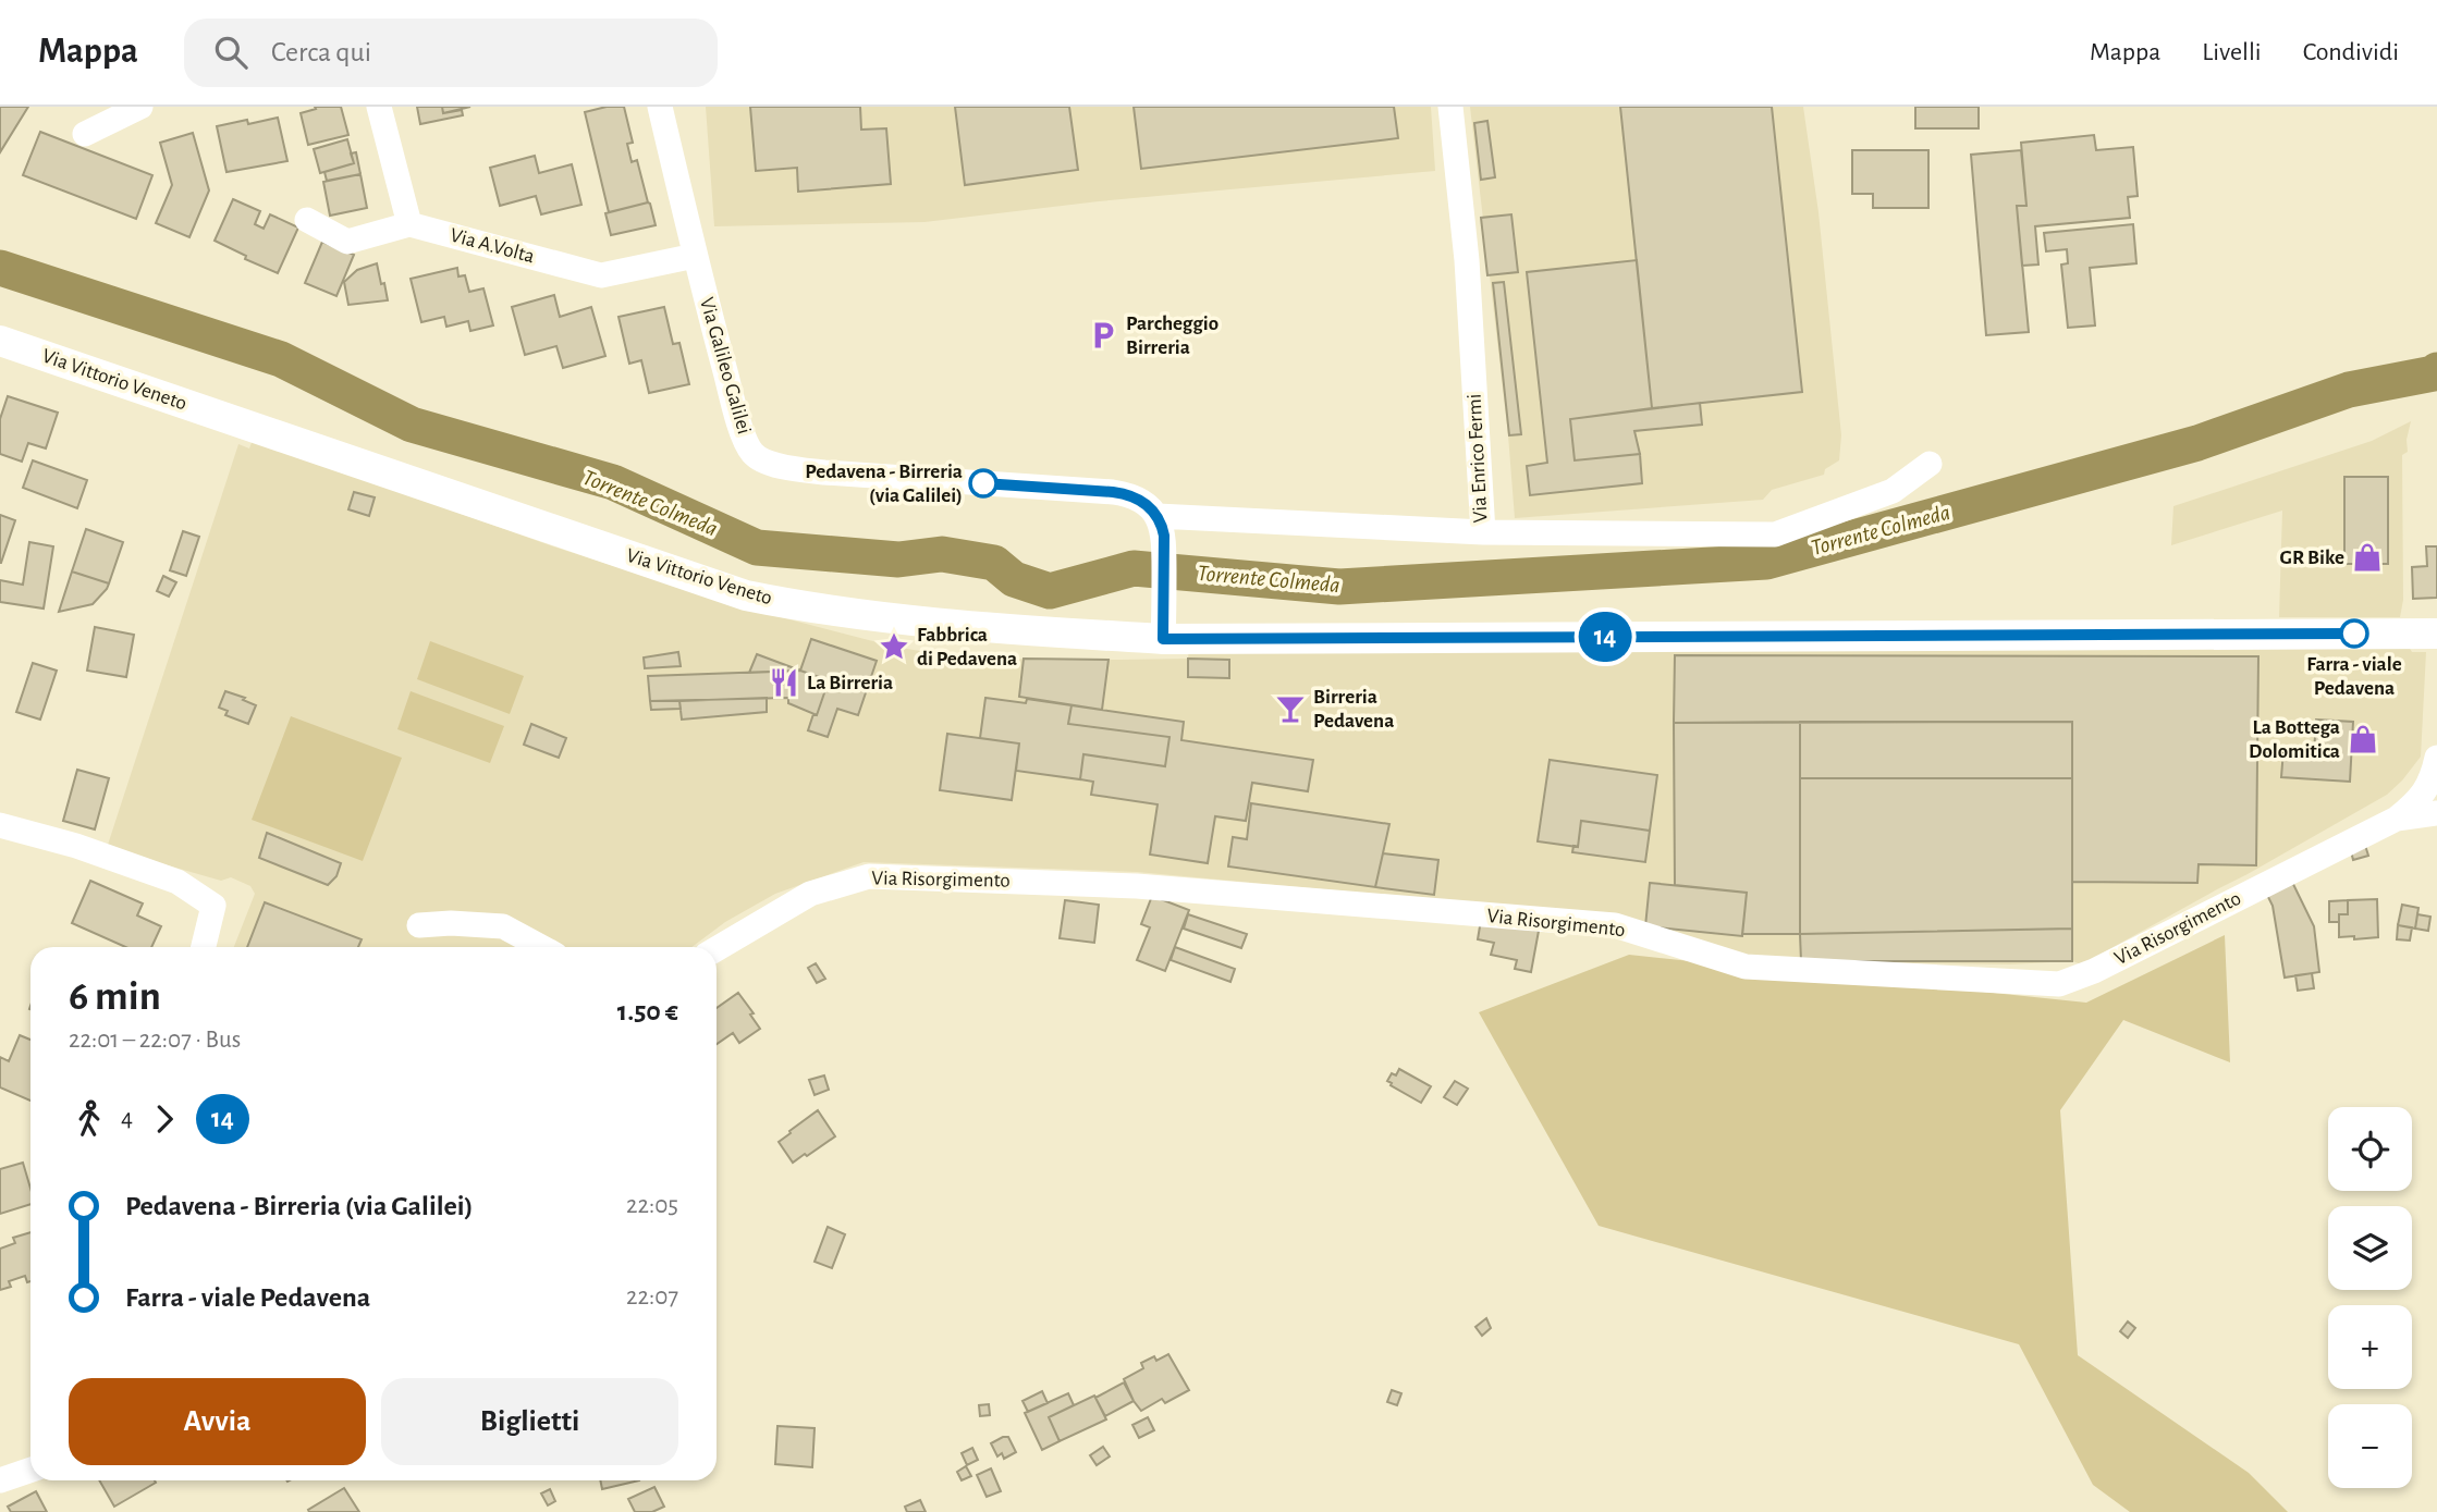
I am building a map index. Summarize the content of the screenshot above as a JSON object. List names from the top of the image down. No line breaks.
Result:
{"streets":{"main road":["Via Vittorio Veneto"],"street":["Via A.Volta","Via Galileo Galilei","Via Enrico Fermi","Via Risorgimento"]},"crossings":[["Via A.Volta","Via Galileo Galilei"],["Via Galileo Galilei","Via Enrico Fermi"]],"water":["Torrente Colmeda"],"places":{"parking":["Parcheggio Birreria"],"other":["Pedavena - Birreria (via Galilei)","Farra - viale Pedavena"],"shop":["GR Bike","La Bottega Dolomitica"],"place":["Fabbrica di Pedavena"],"restaurant":["La Birreria"],"bar":["Birreria Pedavena"]},"lines":["bus line 14"],"page":{"header":"Mappa","search":"Cerca qui","nav":["Mappa","Livelli","Condividi"],"on_map":"14","heading":["6 min","22:01 – 22:07 · Bus","1.50 €"],"legs":["4","14"],"map_buttons":["+","−"],"list":[{"name":"Pedavena - Birreria (via Galilei)","value":"22:05"},{"name":"Farra - viale Pedavena","value":"22:07"}],"buttons":["Avvia","Biglietti"]}}
